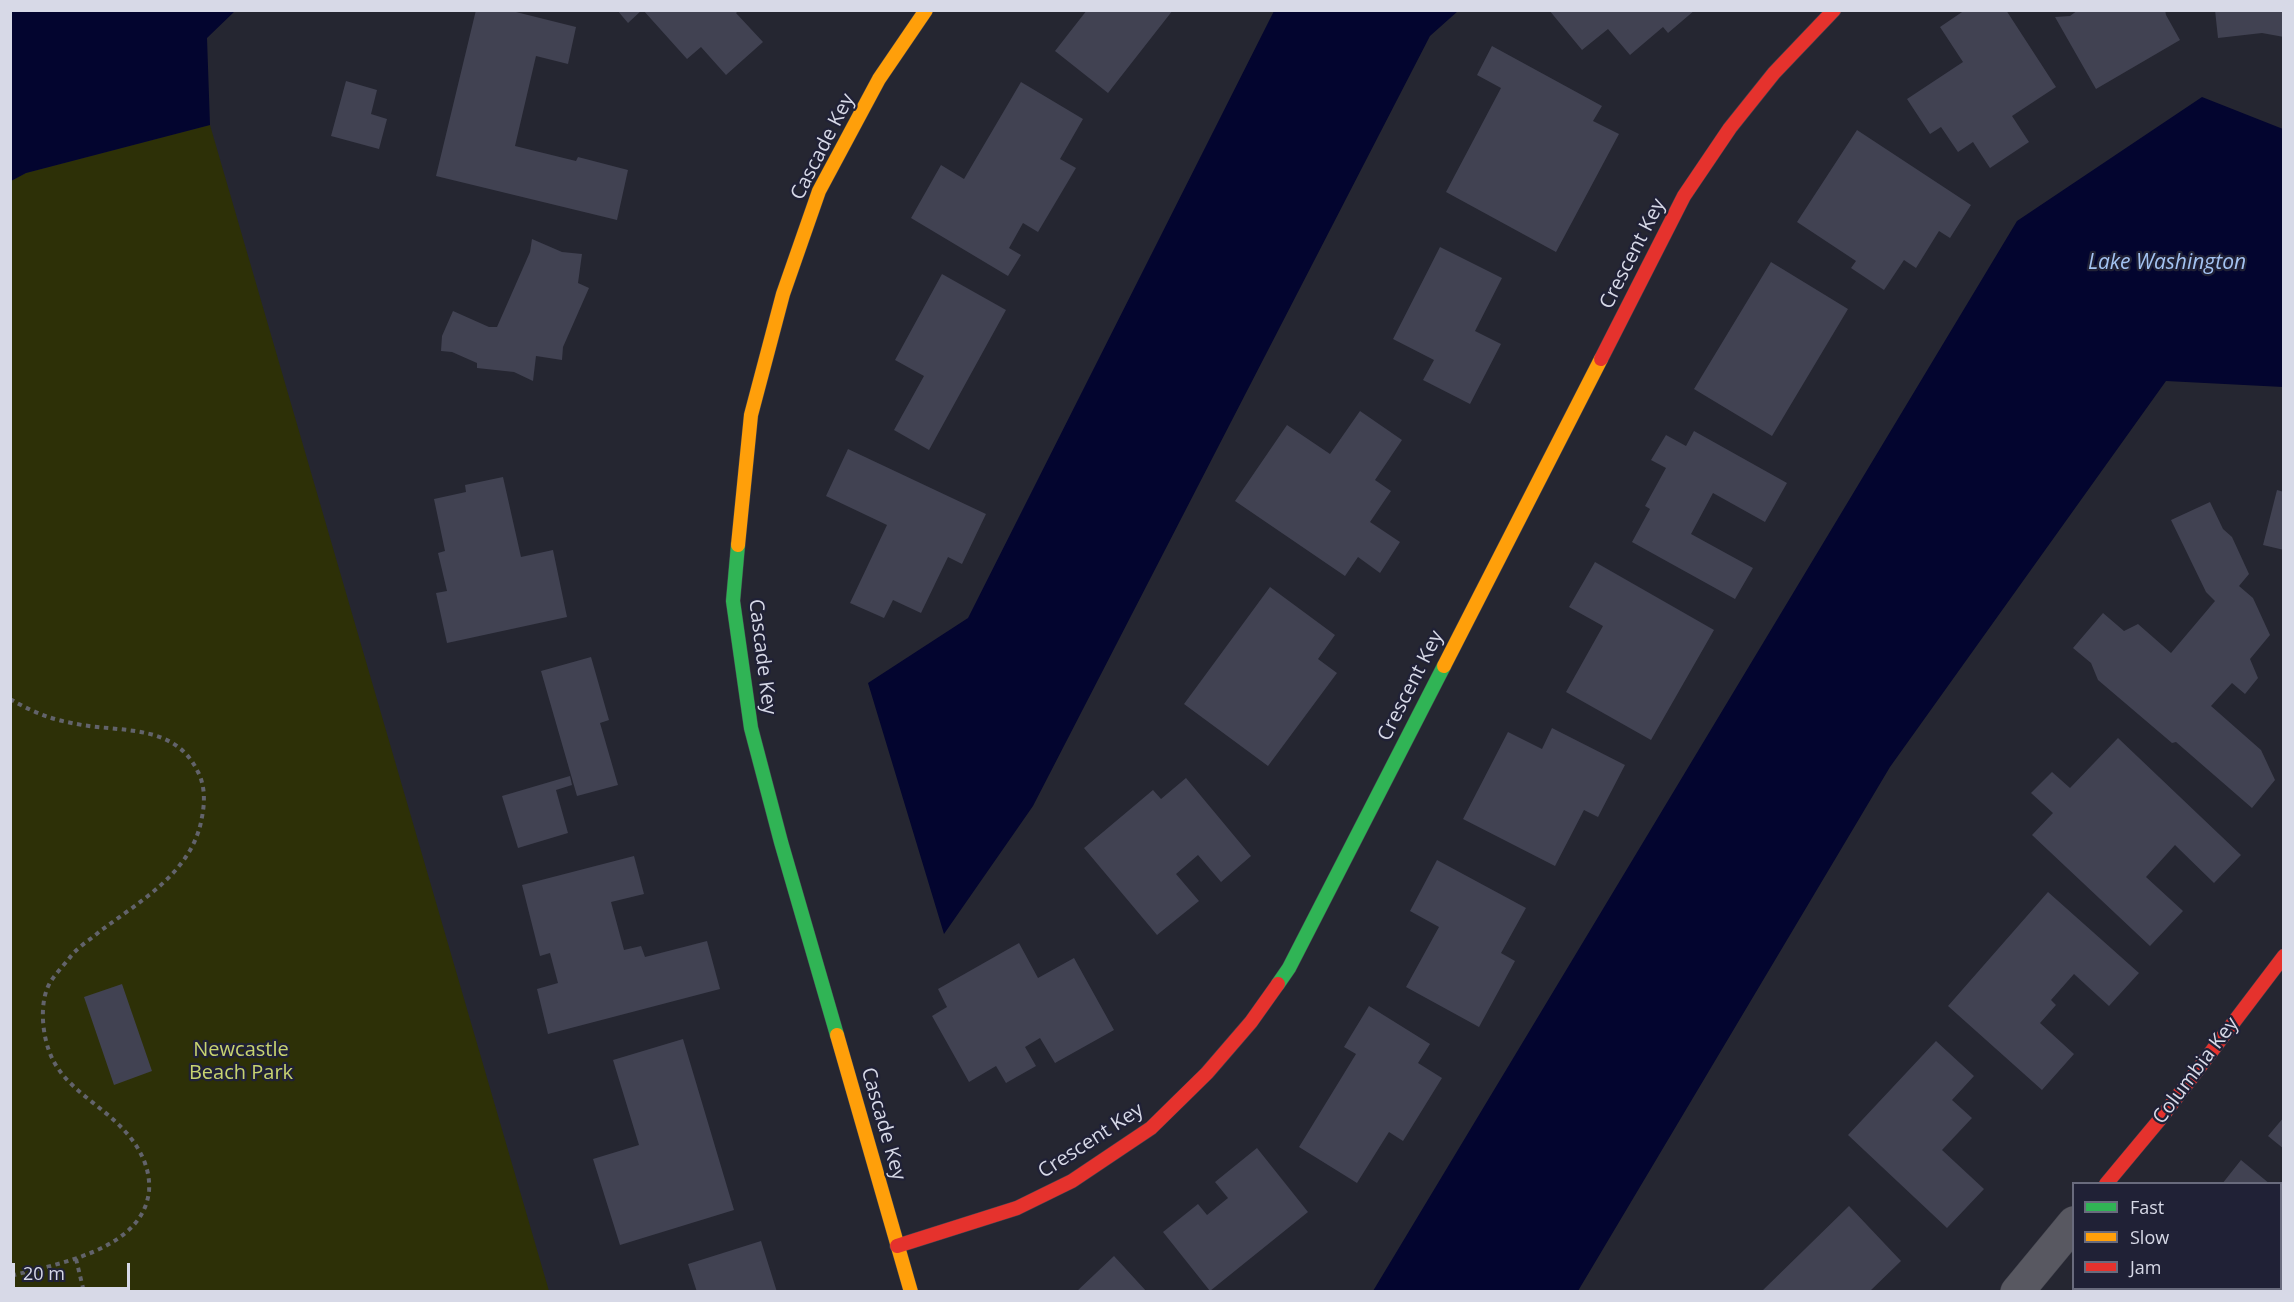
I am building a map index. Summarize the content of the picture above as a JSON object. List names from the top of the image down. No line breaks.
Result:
{"streets":{"street":["Cascade Key","Crescent Key","Columbia Key"]},"crossings":[["Cascade Key","Crescent Key"]],"water":["Lake Washington"],"parks":["Newcastle Beach Park"],"legend":["Fast","Slow","Jam"],"scale_bar":"20 m"}
